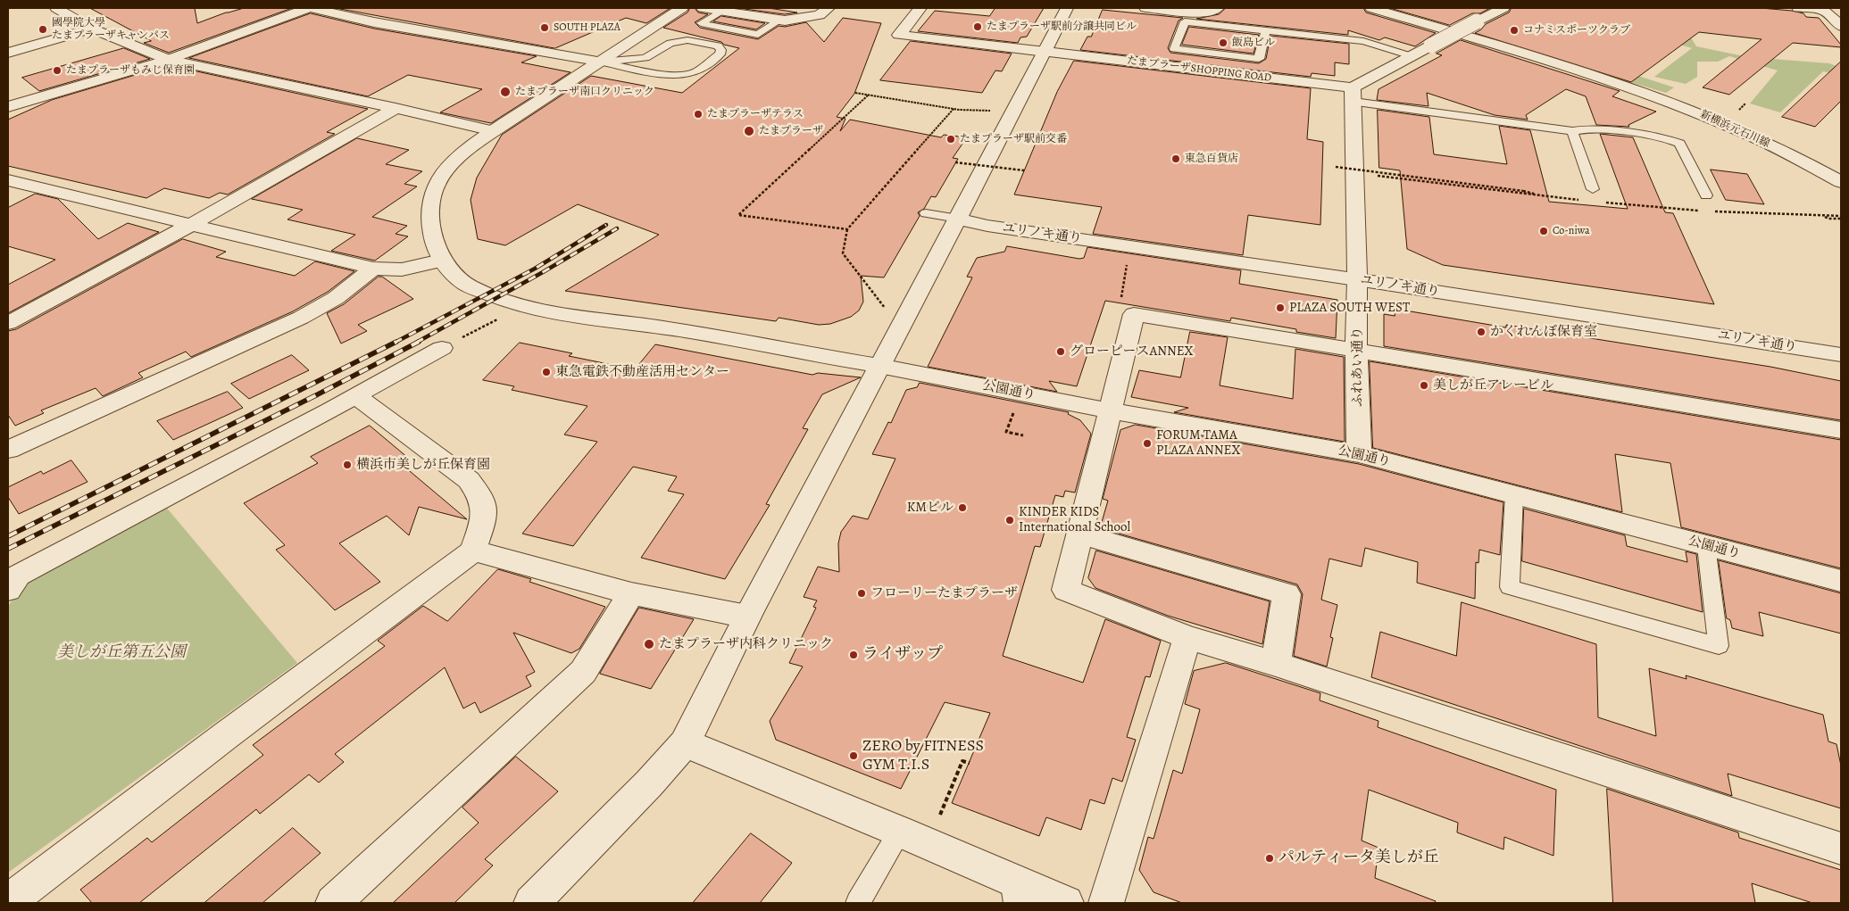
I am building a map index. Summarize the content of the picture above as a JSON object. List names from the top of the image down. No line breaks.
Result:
{"streets":{"street":["たまプラーザSHOPPING ROAD","新横浜元石川線","ユリノキ通り","ふれあい通り","公園通り"]},"crossings":[["ユリノキ通り","ふれあい通り"],["ふれあい通り","公園通り"]],"parks":["美しが丘第五公園"],"places":["たまプラーザ駅前分譲共同ビル","SOUTH PLAZA","國學院大學 たまプラーザキャンパス","コナミスポーツクラブ","飯島ビル","たまプラーザもみじ保育園","たまプラーザ南口クリニック","たまプラーザテラス","たまプラーザ","たまプラーザ駅前交番","東急百貨店","Co-niwa","PLAZA SOUTH WEST","かくれんぼ保育室","グローピースANNEX","東急電鉄不動産活用センター","美しが丘アレービル","FORUM TAMA PLAZA ANNEX","横浜市美しが丘保育園","KMビル","KINDER KIDS International School","フローリーたまプラーザ","たまプラーザ内科クリニック","ライザップ","ZERO by FITNESS GYM T.I.S","パルティータ美しが丘"]}
